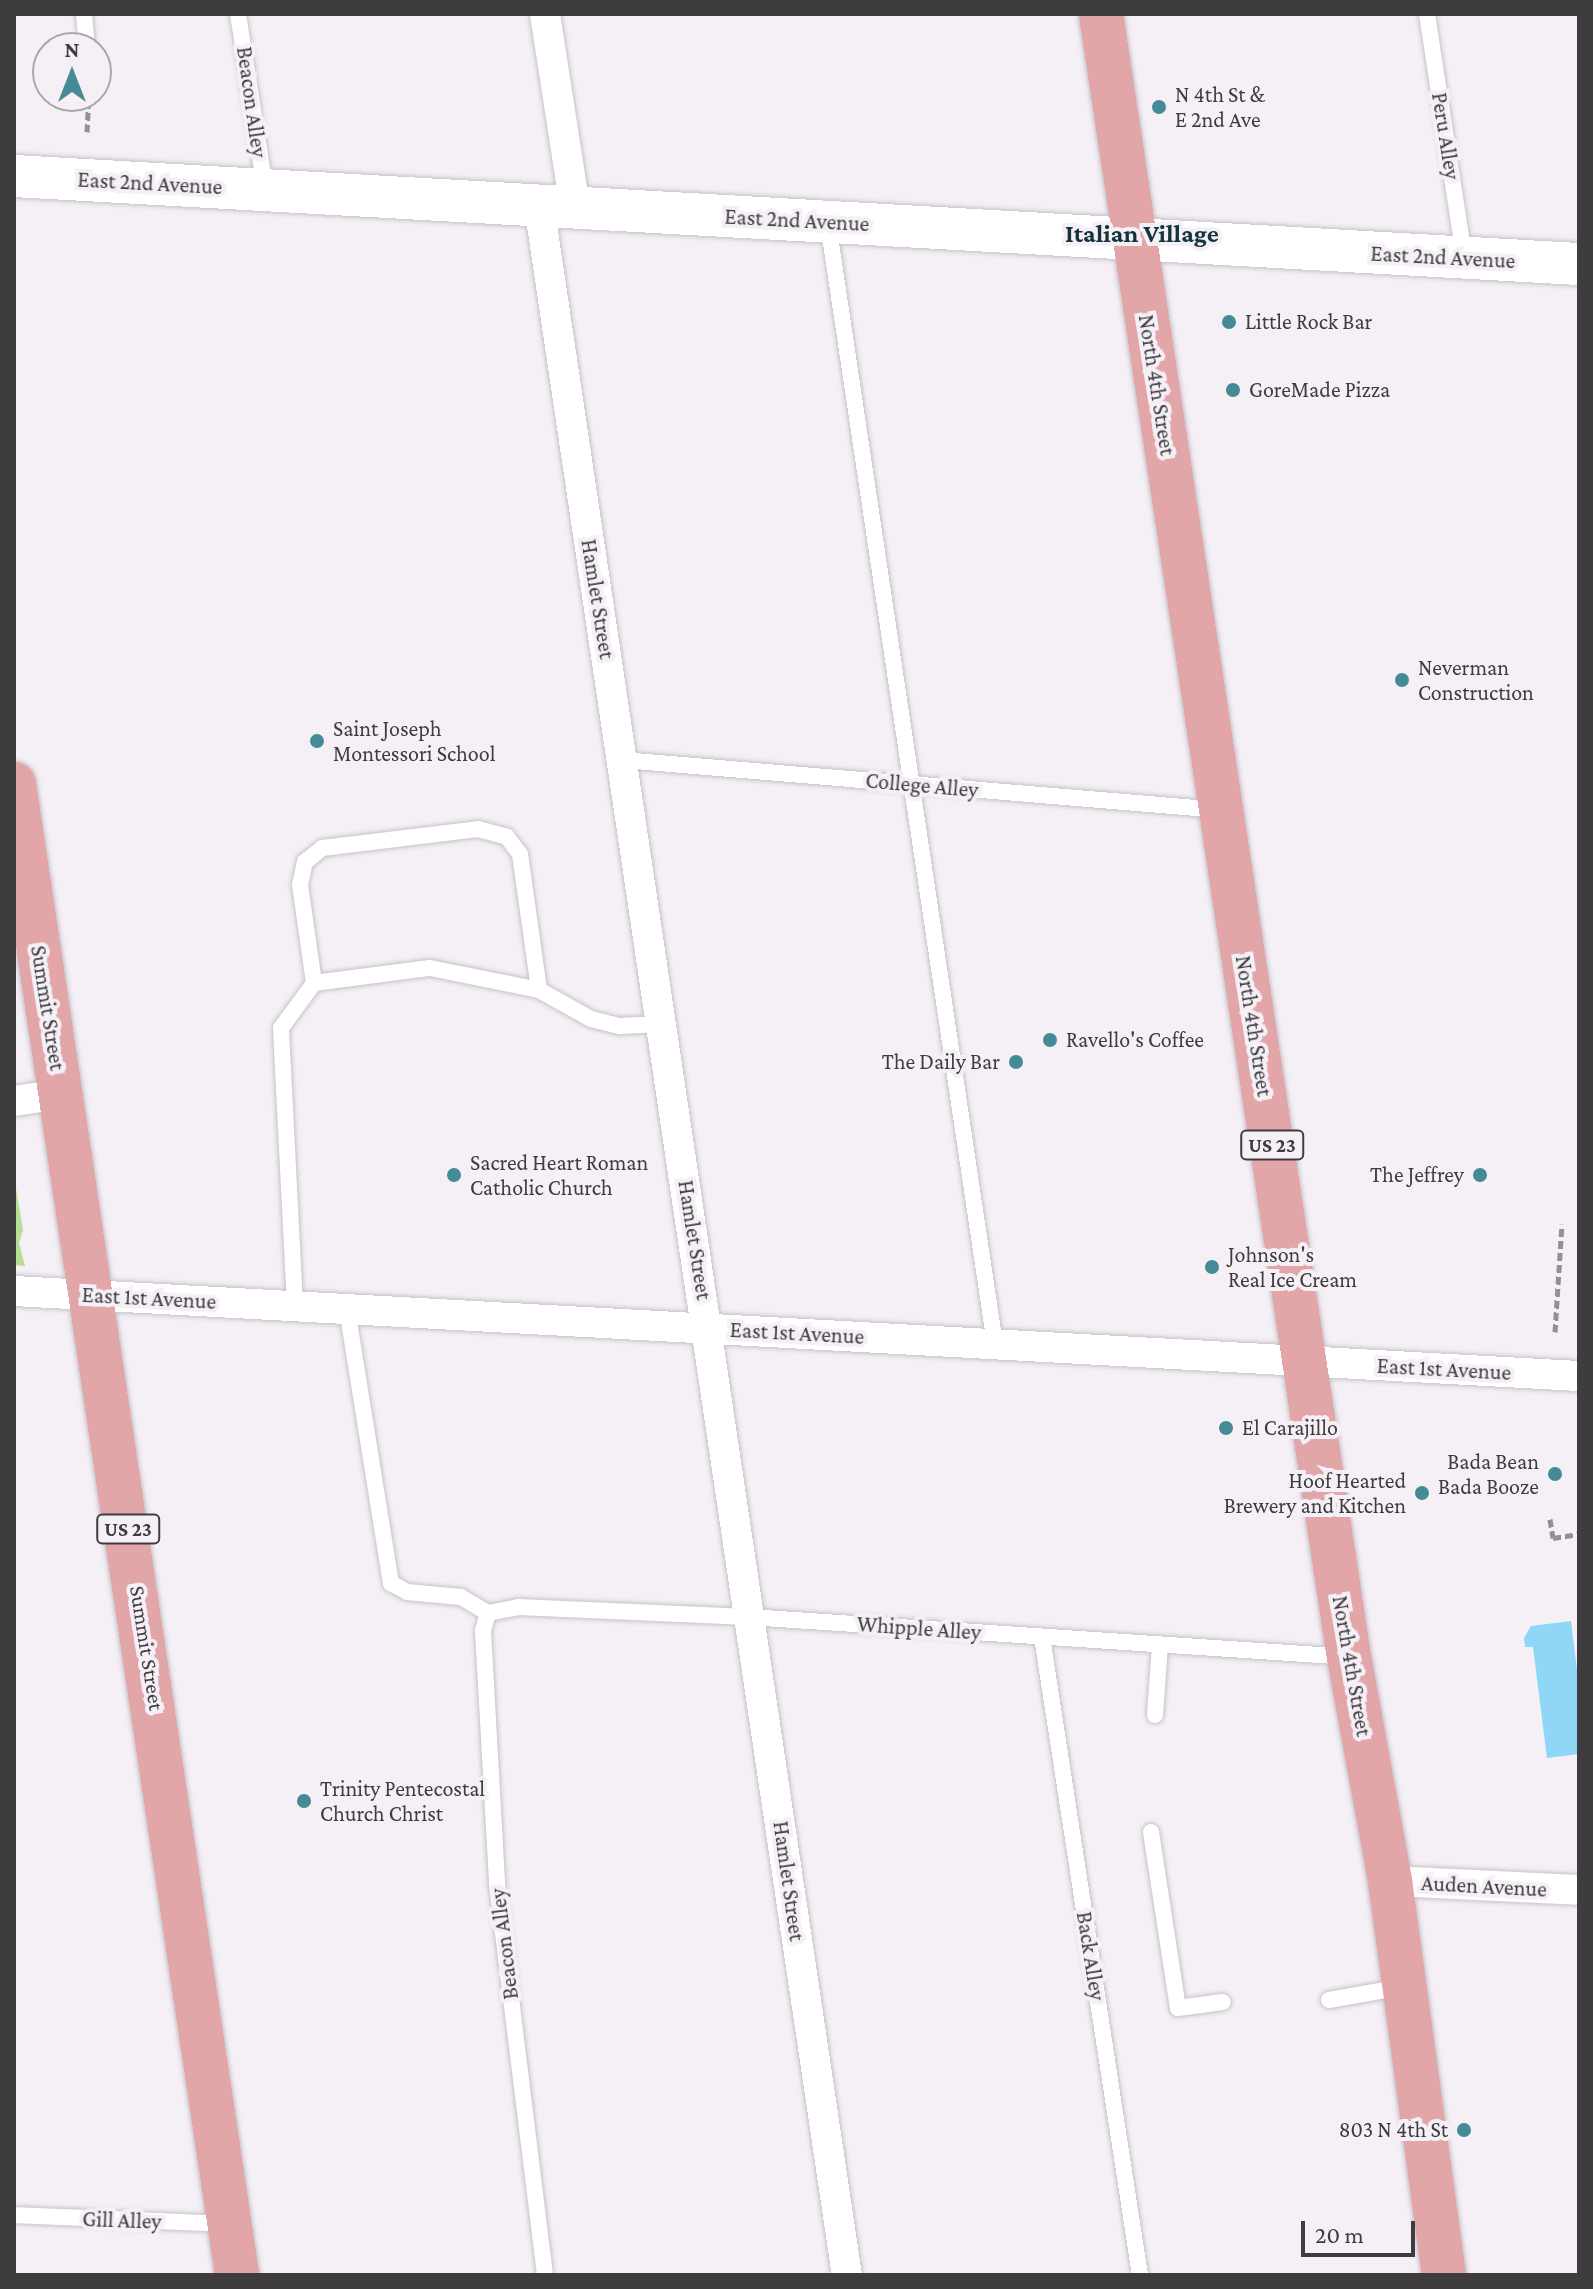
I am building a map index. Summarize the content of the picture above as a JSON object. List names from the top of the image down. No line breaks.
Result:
{"streets":{"main road":["North 4th Street","Summit Street","US 23"],"street":["East 2nd Avenue","Hamlet Street","East 1st Avenue","Auden Avenue"],"lane":["Beacon Alley","Peru Alley","College Alley","Whipple Alley","Back Alley","Gill Alley"]},"crossings":[["Beacon Alley","East 2nd Avenue"],["Beacon Alley","Whipple Alley"],["Peru Alley","East 2nd Avenue"],["East 2nd Avenue","North 4th Street"],["East 2nd Avenue","Hamlet Street"],["North 4th Street","College Alley"],["North 4th Street","East 1st Avenue"],["North 4th Street","Whipple Alley"],["North 4th Street","Auden Avenue"],["Hamlet Street","College Alley"],["Hamlet Street","East 1st Avenue"],["Hamlet Street","Whipple Alley"],["Summit Street","East 1st Avenue"],["Summit Street","Gill Alley"],["Whipple Alley","Back Alley"]],"districts":["Italian Village"],"places":["N 4th St & E 2nd Ave","Little Rock Bar","GoreMade Pizza","Neverman Construction","Saint Joseph Montessori School","Ravello's Coffee","The Daily Bar","Sacred Heart Roman Catholic Church","The Jeffrey","Johnson's Real Ice Cream","El Carajillo","Bada Bean Bada Booze","Hoof Hearted Brewery and Kitchen","Trinity Pentecostal Church Christ","803 N 4th St"],"scale_bar":"20 m","north":"top"}
